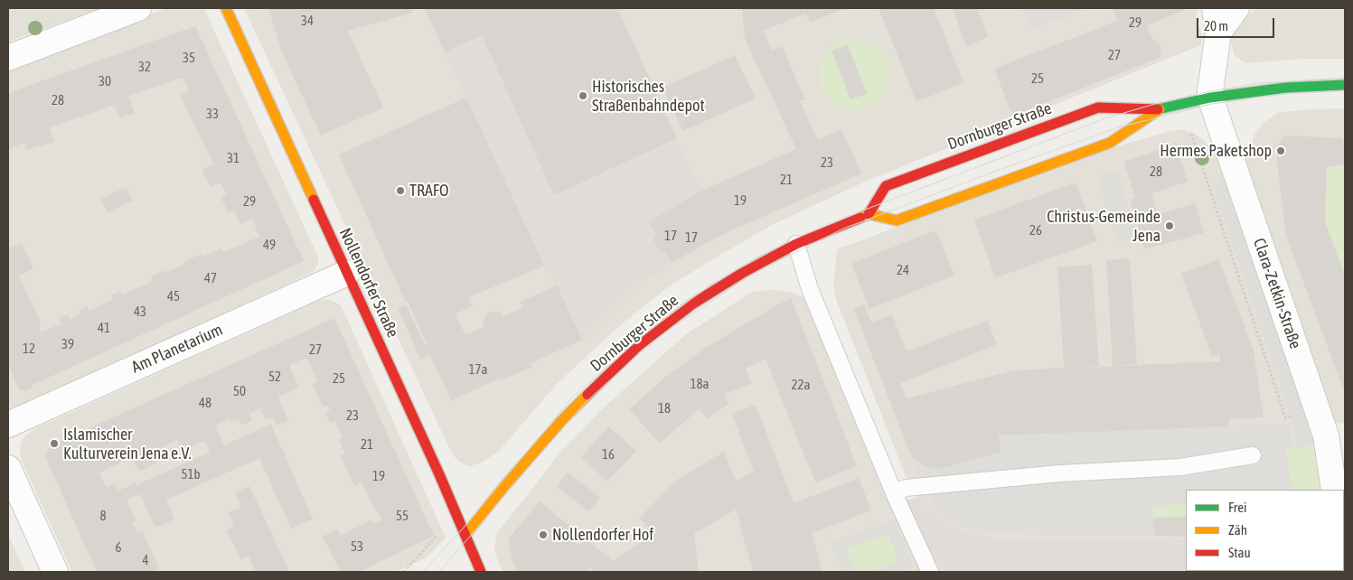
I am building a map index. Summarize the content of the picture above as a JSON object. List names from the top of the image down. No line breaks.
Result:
{"streets":{"street":["Dornburger Straße","Nollendorfer Straße","Clara-Zetkin-Straße","Am Planetarium"]},"crossings":[["Dornburger Straße","Nollendorfer Straße"],["Dornburger Straße","Clara-Zetkin-Straße"],["Nollendorfer Straße","Am Planetarium"]],"places":["Historisches Straßenbahndepot","Hermes Paketshop","TRAFO","Christus-Gemeinde Jena","Islamischer Kulturverein Jena e.V.","Nollendorfer Hof"],"house_numbers":["34","29","27","35","32","25","30","28","33","31","23","28","21","19","29","26","17","17","49","24","47","45","43","41","39","12","27","17a","52","25","18a","22a","50","48","18","23","21","16","51b","19","8","55","53","6","4"],"legend":["Frei","Zäh","Stau"],"scale_bar":"20 m"}
